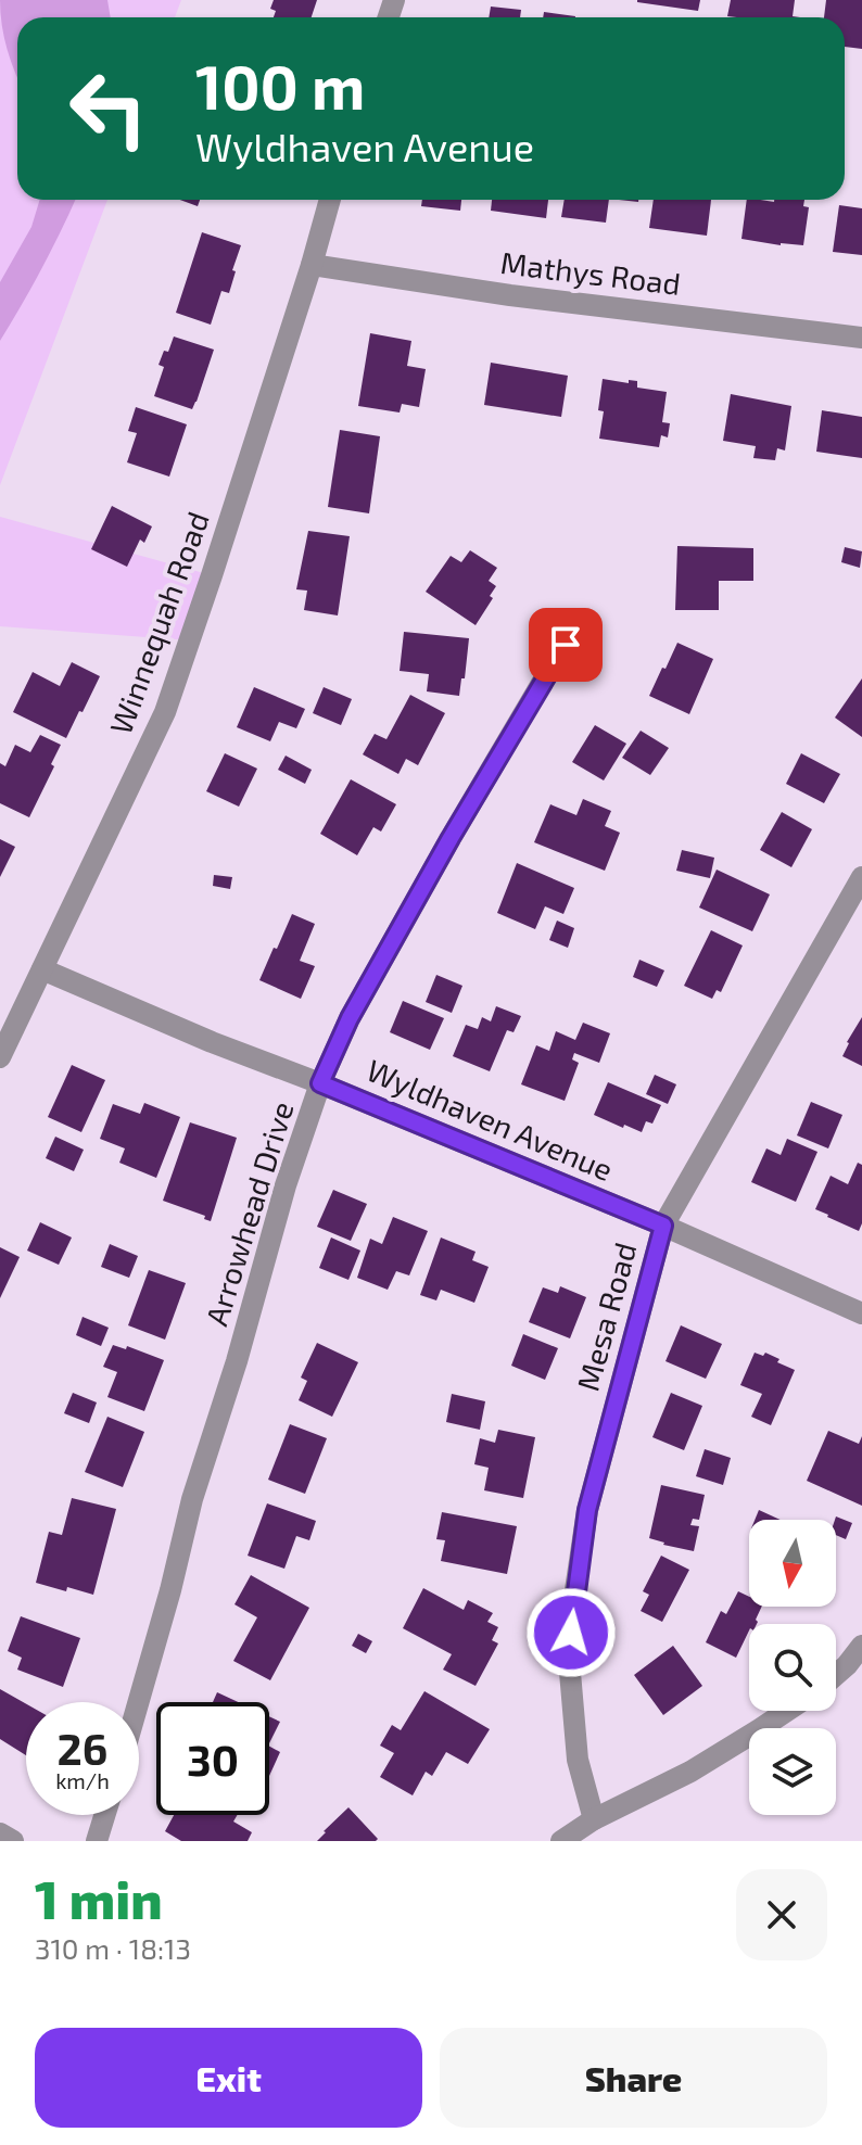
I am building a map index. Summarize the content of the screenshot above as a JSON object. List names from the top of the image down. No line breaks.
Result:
{"streets":{"street":["Mathys Road","Winnequah Road","Wyldhaven Avenue","Arrowhead Drive","Mesa Road"]},"crossings":[["Mathys Road","Winnequah Road"],["Winnequah Road","Wyldhaven Avenue"],["Wyldhaven Avenue","Arrowhead Drive"],["Wyldhaven Avenue","Mesa Road"]],"north":"bottom","page":{"turn":["100 m","Wyldhaven Avenue"],"speed":"26 km/h","limit":"30","heading":["1 min","310 m · 18:13"],"buttons":["Exit","Share"]}}
